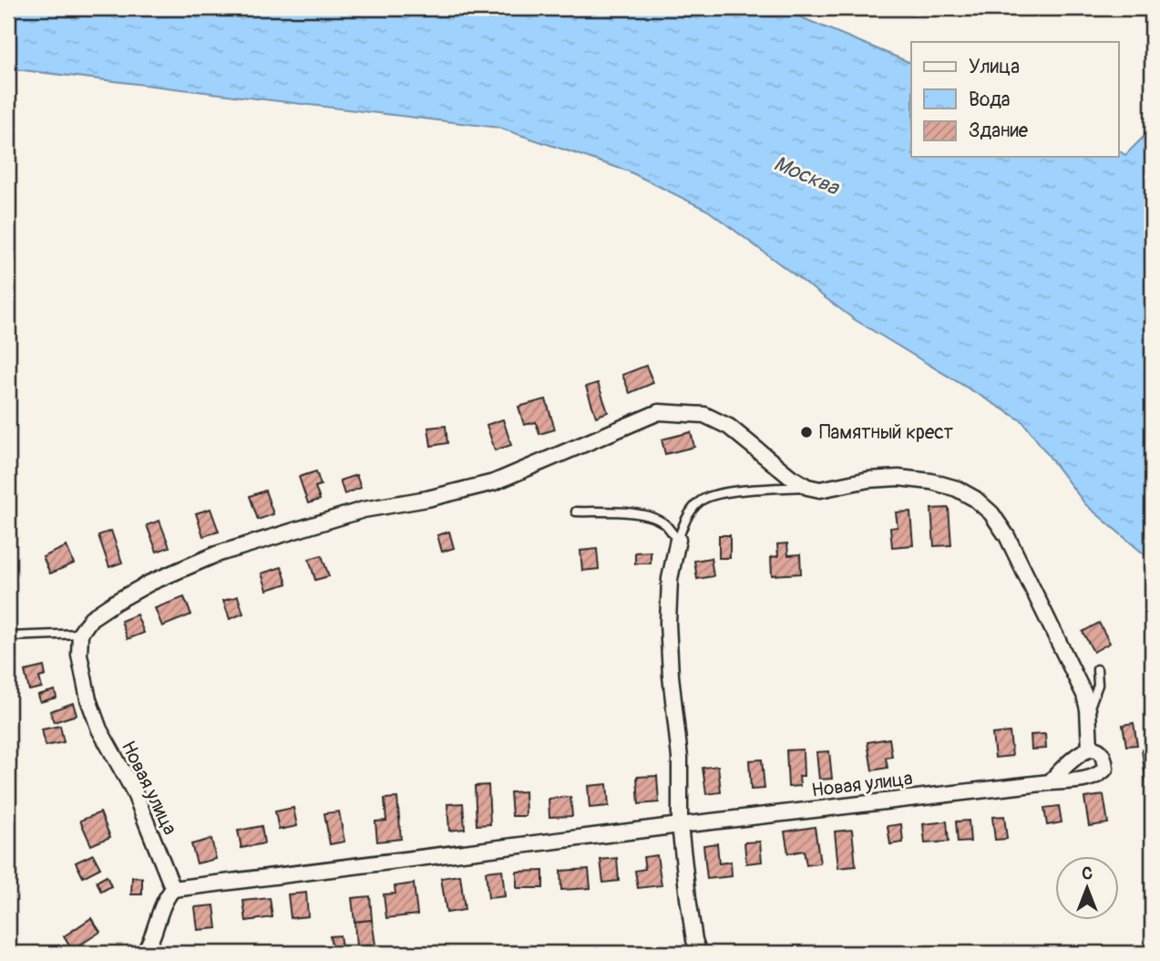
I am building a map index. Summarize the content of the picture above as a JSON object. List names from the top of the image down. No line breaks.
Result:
{"streets":{"street":["Новая улица"]},"water":["Москва"],"places":["Памятный крест"],"legend":["Улица","Вода","Здание"],"north":"top"}
